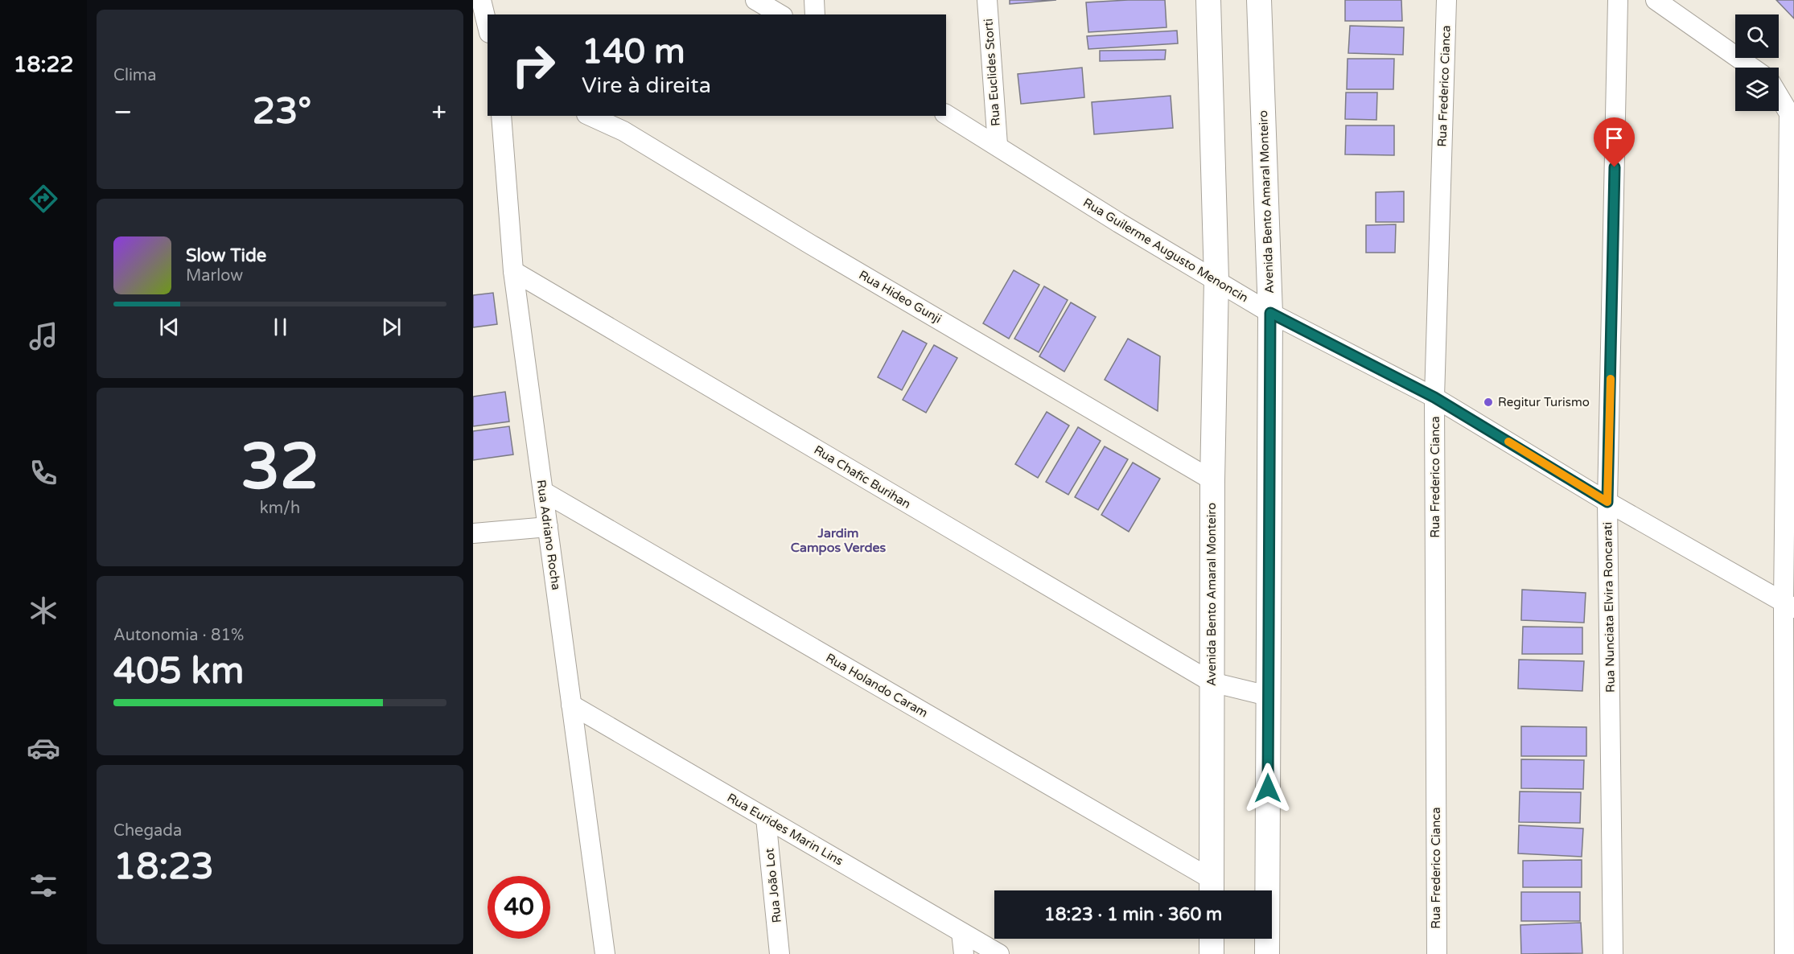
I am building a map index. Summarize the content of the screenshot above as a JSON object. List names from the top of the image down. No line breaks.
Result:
{"streets":{"street":["Rua Euclides Storti","Rua Frederico Cianca","Avenida Bento Amaral Monteiro","Rua Guilerme Augusto Menoncin","Rua Hideo Gunji","Rua Chafic Burihan","Rua Adriano Rocha","Rua Nunciata Elvira Roncarati","Rua Holando Caram","Rua Eurides Marin Lins","Rua João Lot"]},"crossings":[["Rua Euclides Storti","Rua Guilerme Augusto Menoncin"],["Rua Frederico Cianca","Rua Guilerme Augusto Menoncin"],["Avenida Bento Amaral Monteiro","Rua Guilerme Augusto Menoncin"],["Avenida Bento Amaral Monteiro","Rua Hideo Gunji"],["Avenida Bento Amaral Monteiro","Rua Chafic Burihan"],["Avenida Bento Amaral Monteiro","Rua Holando Caram"],["Rua Guilerme Augusto Menoncin","Rua Nunciata Elvira Roncarati"],["Rua Chafic Burihan","Rua Adriano Rocha"],["Rua Adriano Rocha","Rua Holando Caram"],["Rua Adriano Rocha","Rua Eurides Marin Lins"],["Rua Eurides Marin Lins","Rua João Lot"]],"districts":["Jardim Campos Verdes"],"places":["Regitur Turismo"],"page":{"tabs":"18:22","tile":["Clima",["32","km/h"],["Autonomia · 81%","405 km"],["Chegada","18:23"]],"turn":["140 m","Vire à direita"],"heat":["−","23°","+"],"song":["Slow Tide","Marlow"],"limit":"40","trip":"18:23 · 1 min · 360 m"}}
